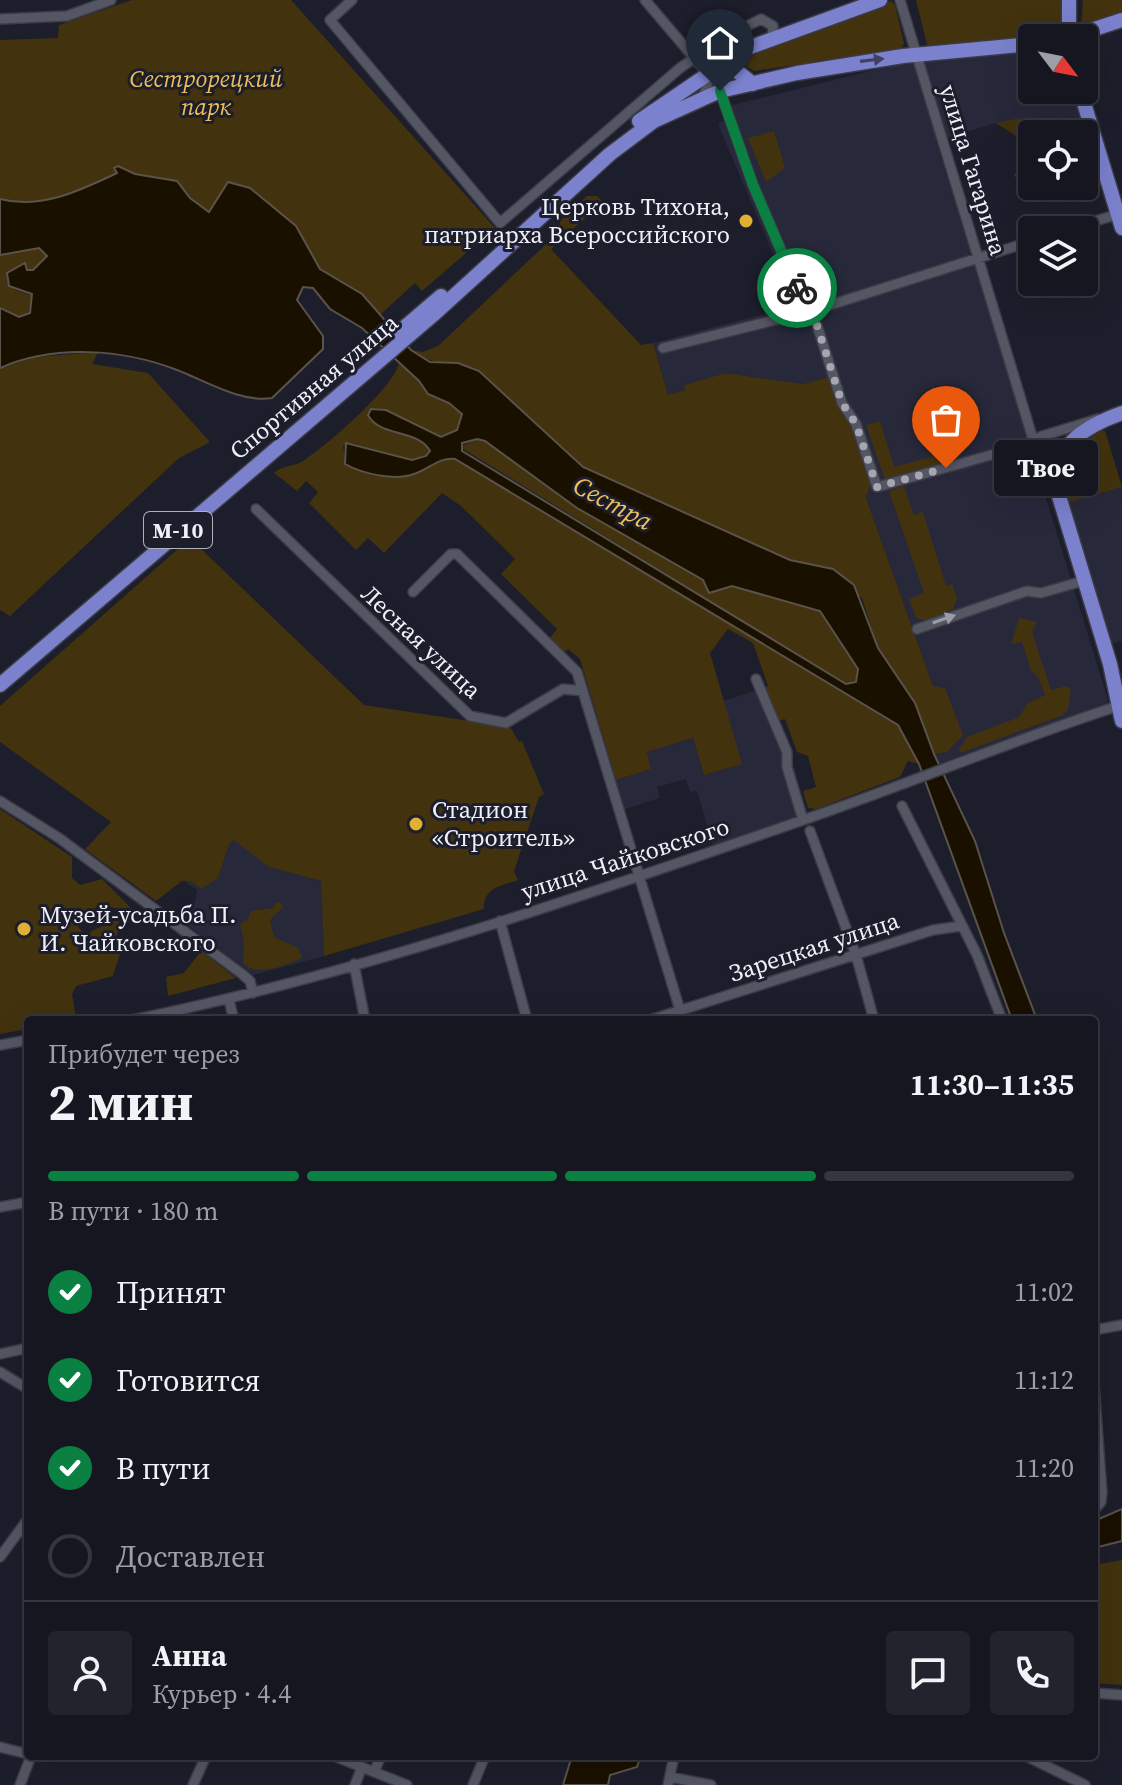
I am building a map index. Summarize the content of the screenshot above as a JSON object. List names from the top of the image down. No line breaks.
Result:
{"streets":{"highway":["улица Гагарина","Спортивная улица","М-10"],"street":["Лесная улица","улица Чайковского","Зарецкая улица"]},"crossings":[["улица Гагарина","М-10"],["улица Гагарина","улица Чайковского"],["Спортивная улица","М-10"]],"water":["Сестра"],"parks":["Сестрорецкий парк"],"places":["Церковь Тихона, патриарха Всероссийского","Твое","Стадион «Строитель»","Музей-усадьба П. И. Чайковского"],"north":"bottom right","page":{"bubble":"Твое","heading":["2 мин","Прибудет через","11:30–11:35"],"panel":["Анна","Курьер · 4.4"],"bar":"В пути · 180 m","list":[["Принят","11:02"],["Готовится","11:12"],["В пути","11:20"],"Доставлен"]}}
